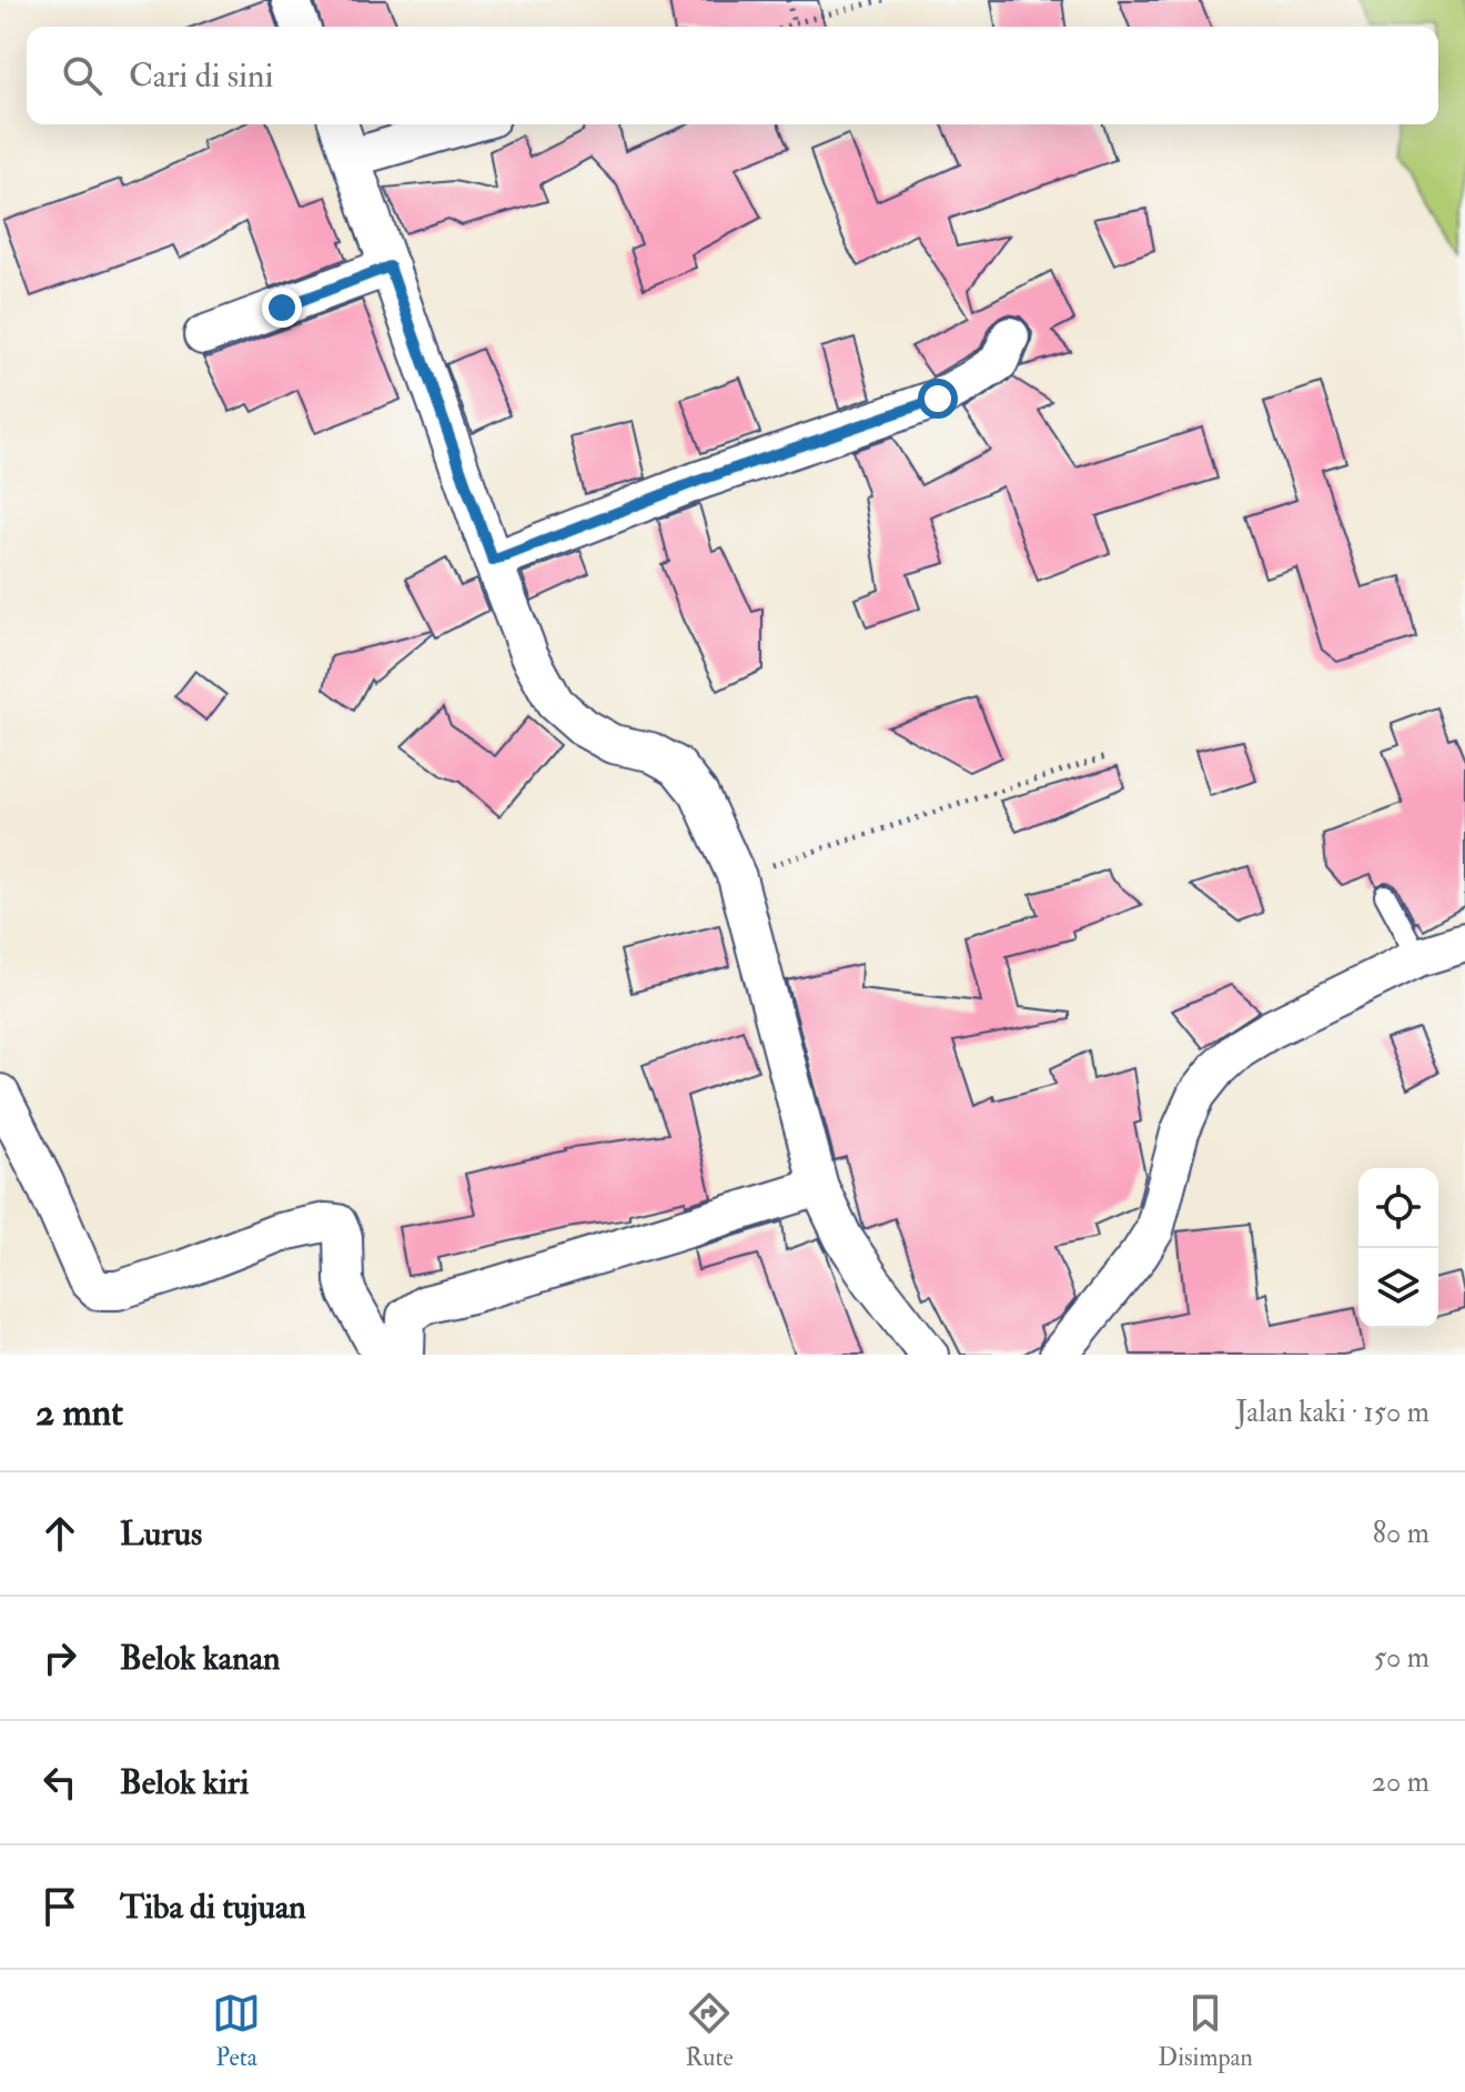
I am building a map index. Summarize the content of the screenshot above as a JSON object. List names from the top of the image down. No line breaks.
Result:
{"page":{"search":"Cari di sini","heading":["2 mnt","Jalan kaki · 150 m"],"list":[["Lurus","80 m"],["Belok kanan","50 m"],["Belok kiri","20 m"],"Tiba di tujuan"],"nav":["Peta","Rute","Disimpan"]}}
